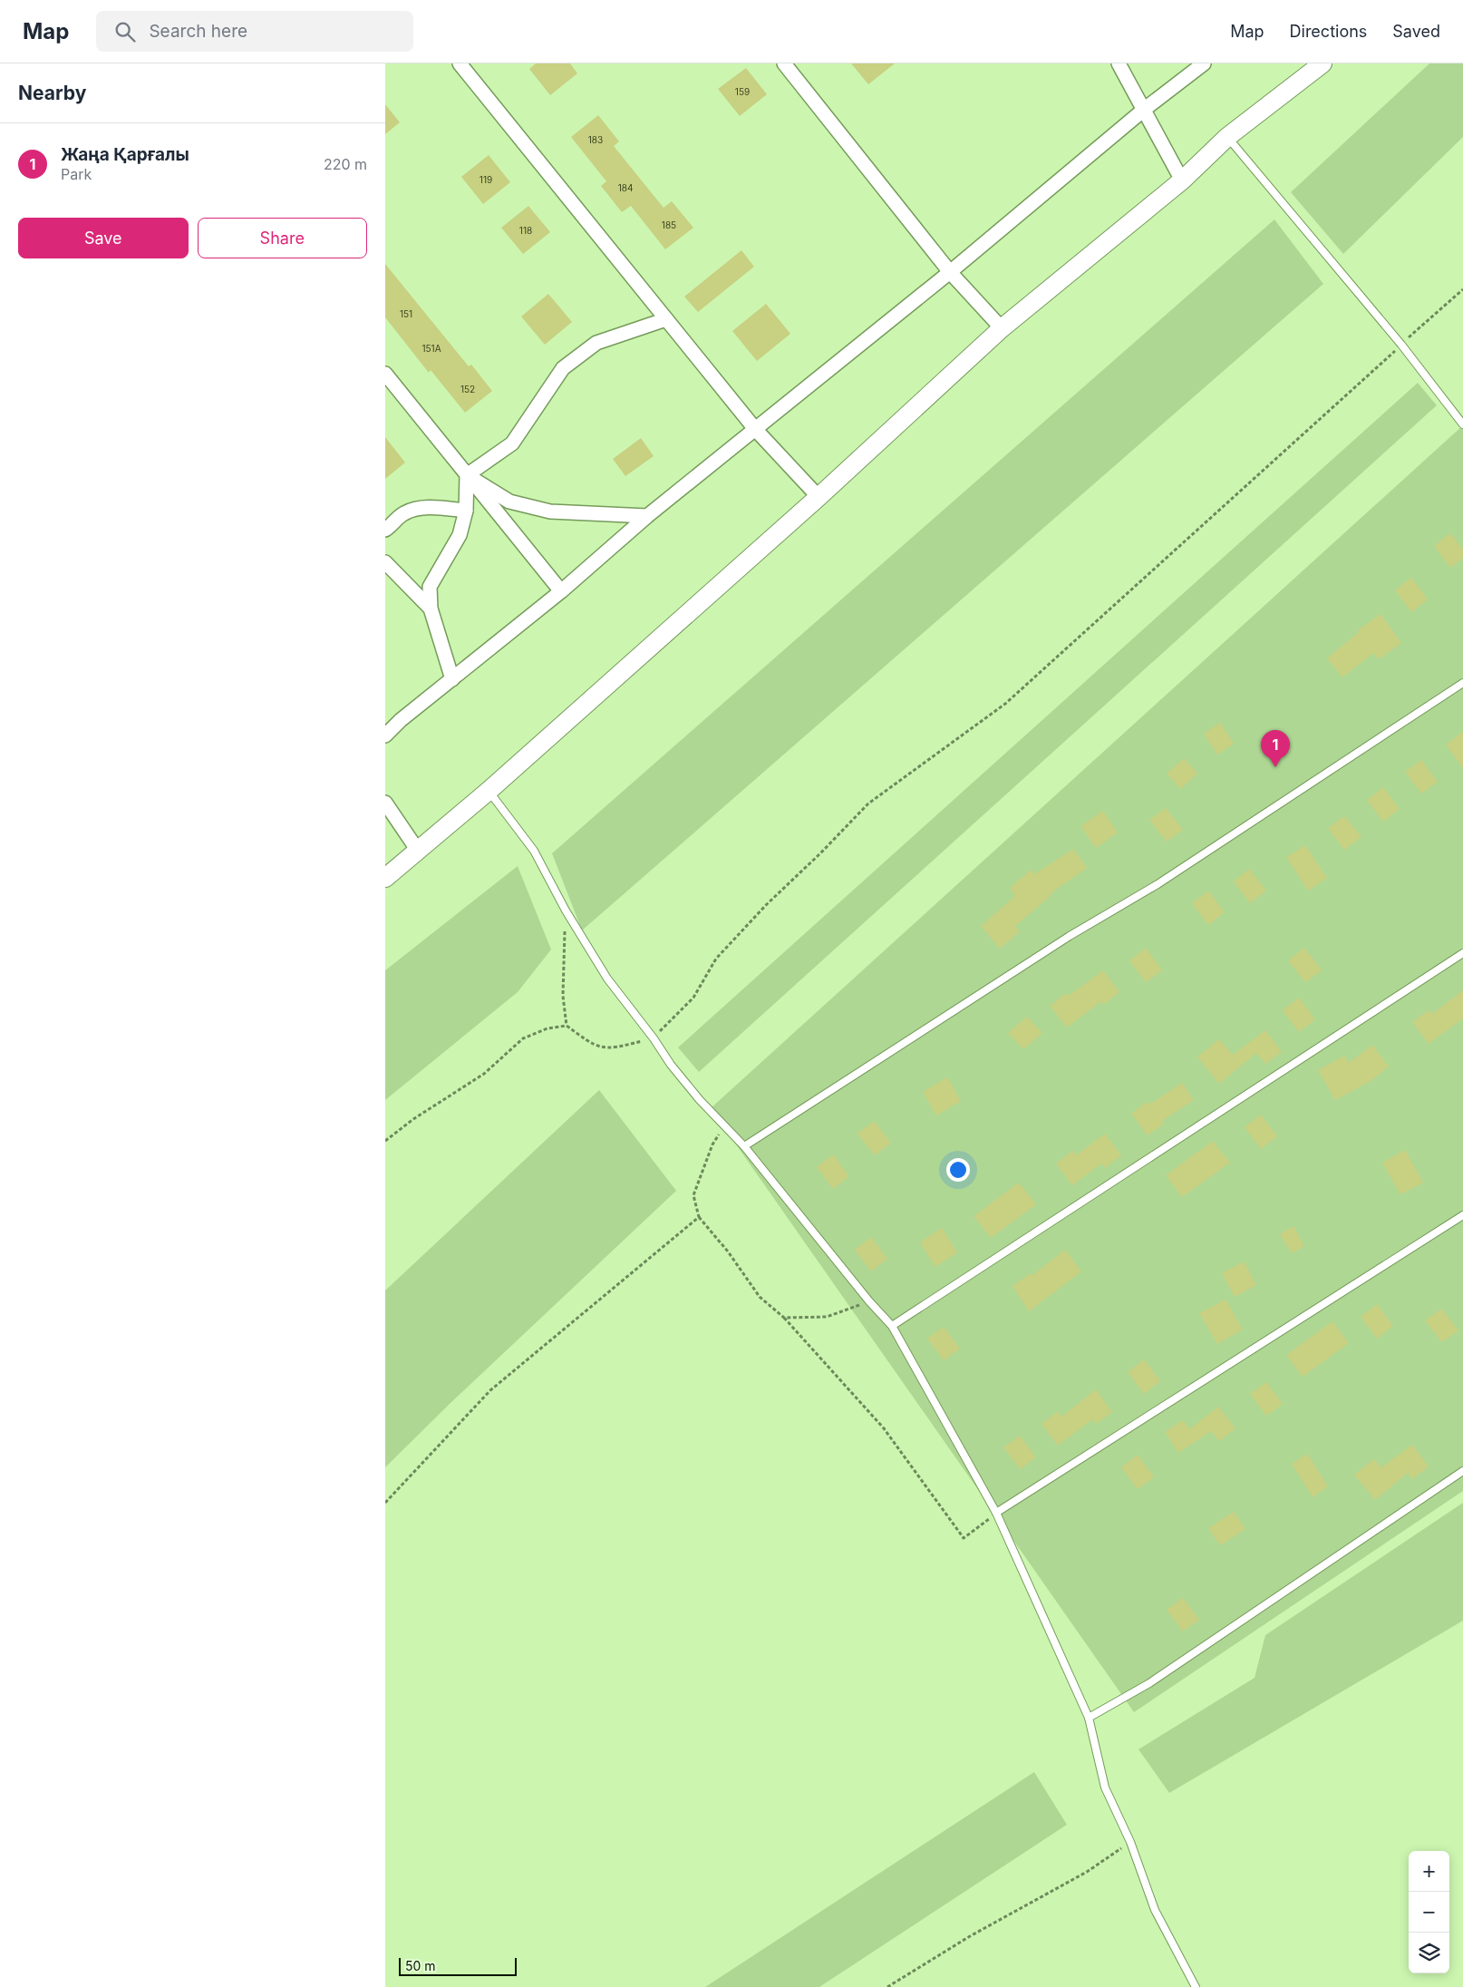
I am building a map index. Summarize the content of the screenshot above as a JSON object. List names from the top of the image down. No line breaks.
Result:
{"house_numbers":["159","183","119","184","185","118","151","151А","152"],"scale_bar":"50 m","page":{"header":"Map","search":"Search here","nav":["Map","Directions","Saved"],"heading":"Nearby","list":[{"mark":"1","name":"Жаңа Қарғалы","note":"Park","value":"220 m"}],"buttons":["Save","Share"],"pins":"1","map_buttons":["+","−"],"scale":"50 m"}}
